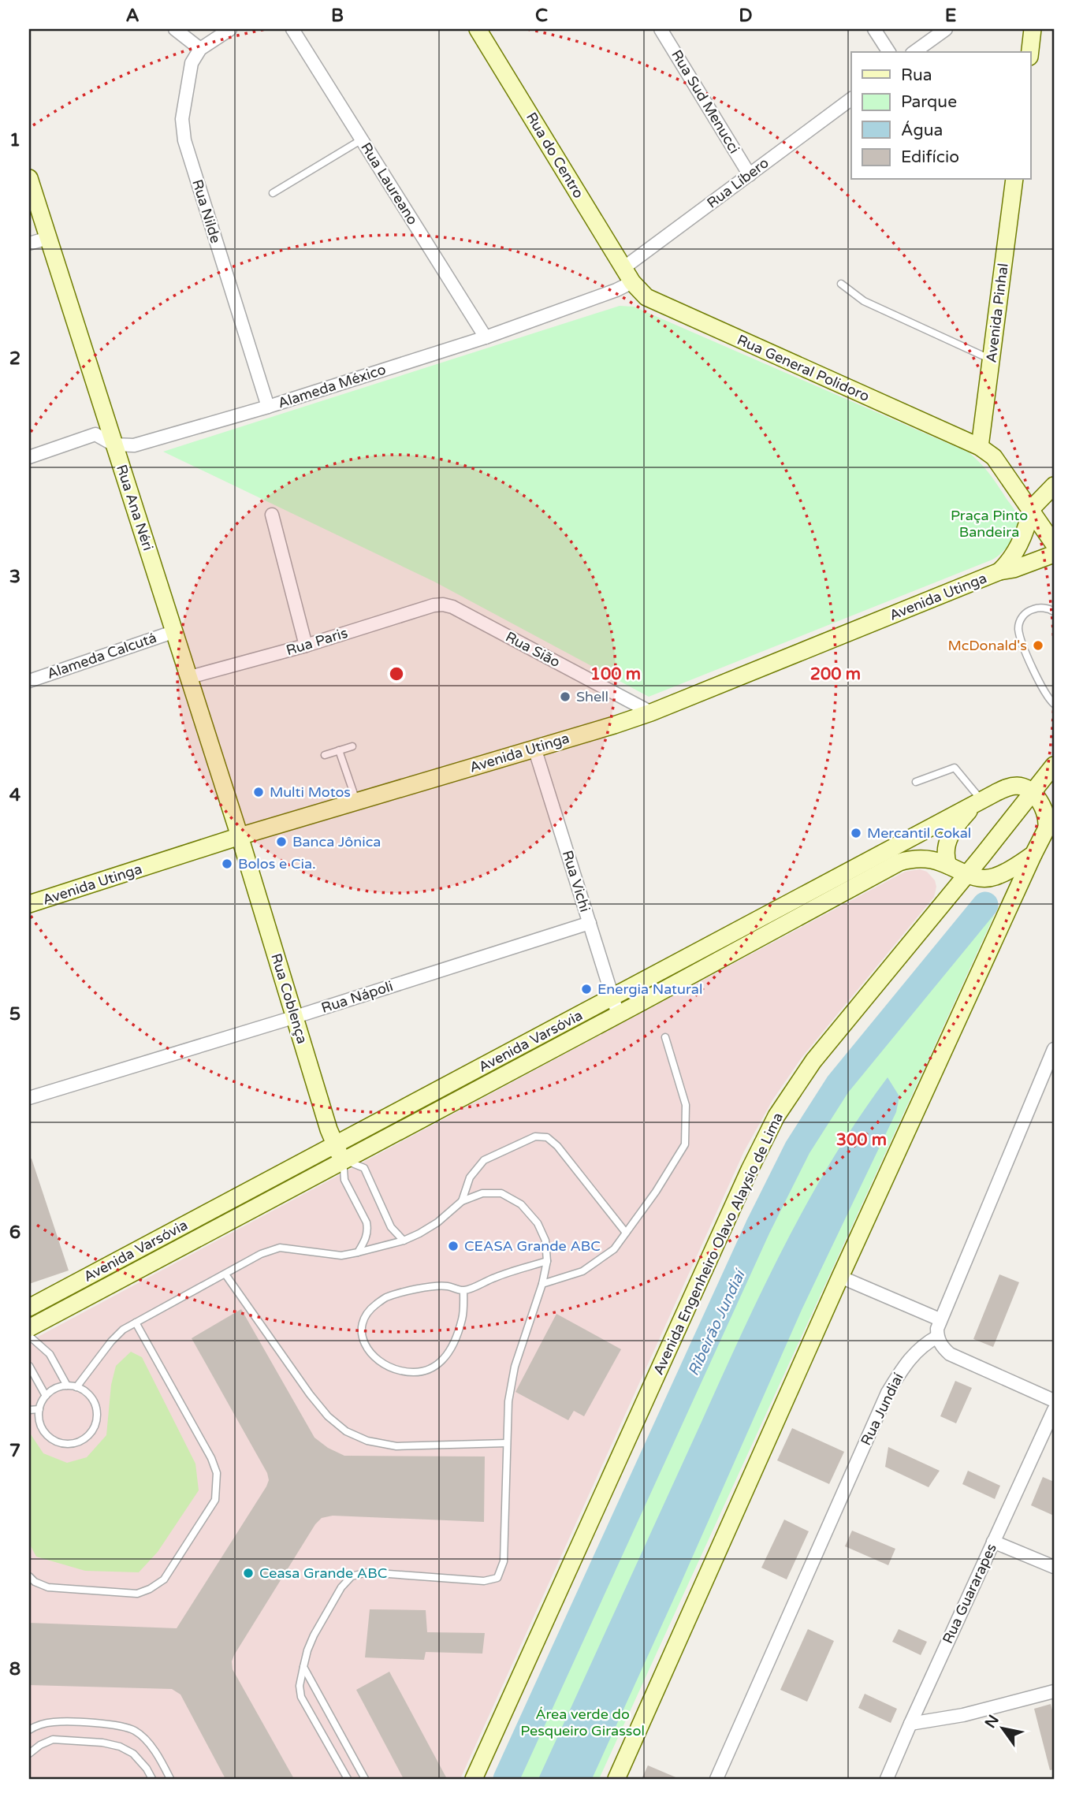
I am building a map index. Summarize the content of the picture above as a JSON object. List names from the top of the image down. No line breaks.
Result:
{"streets":{"main road":["Rua do Centro","Avenida Pinhal","Rua General Polidoro","Rua Ana Néri","Avenida Utinga","Rua Coblença","Avenida Varsóvia","Avenida Engenheiro Olavo Alaysio de Lima"],"street":["Rua Sud Menucci","Rua Líbero","Rua Laureano","Rua Nilde","Alameda México","Rua Paris","Rua Sião","Alameda Calcutá","Rua Vichi","Rua Nápoli","Rua Jundiaí","Rua Guararapes"]},"crossings":[["Rua Sud Menucci","Rua Líbero"],["Rua do Centro","Rua Líbero"],["Rua do Centro","Rua General Polidoro"],["Rua do Centro","Alameda México"],["Rua Líbero","Rua General Polidoro"],["Rua Líbero","Alameda México"],["Rua Laureano","Alameda México"],["Rua Nilde","Alameda México"],["Avenida Pinhal","Rua General Polidoro"],["Rua General Polidoro","Alameda México"],["Alameda México","Rua Ana Néri"],["Rua Ana Néri","Avenida Utinga"],["Rua Ana Néri","Rua Paris"],["Rua Ana Néri","Alameda Calcutá"],["Rua Ana Néri","Rua Coblença"],["Avenida Utinga","Rua Sião"],["Avenida Utinga","Rua Vichi"],["Avenida Utinga","Rua Coblença"],["Rua Paris","Rua Sião"],["Rua Vichi","Rua Nápoli"],["Rua Vichi","Avenida Varsóvia"],["Rua Nápoli","Rua Coblença"],["Rua Coblença","Avenida Varsóvia"],["Avenida Varsóvia","Avenida Engenheiro Olavo Alaysio de Lima"]],"water":["Ribeirão Jundiaí"],"parks":["Praça Pinto Bandeira","Área verde do Pesqueiro Girassol"],"places":["McDonald's","Shell","Multi Motos","Mercantil Cokal","Banca Jônica","Bolos e Cia.","Energia Natural","CEASA Grande ABC","Ceasa Grande ABC"],"legend":["Rua","Parque","Água","Edifício"],"north":"top left","grid":{"columns":["A","B","C","D","E"],"rows":["1","2","3","4","5","6","7","8"]},"rings":["100 m","200 m","300 m"]}
